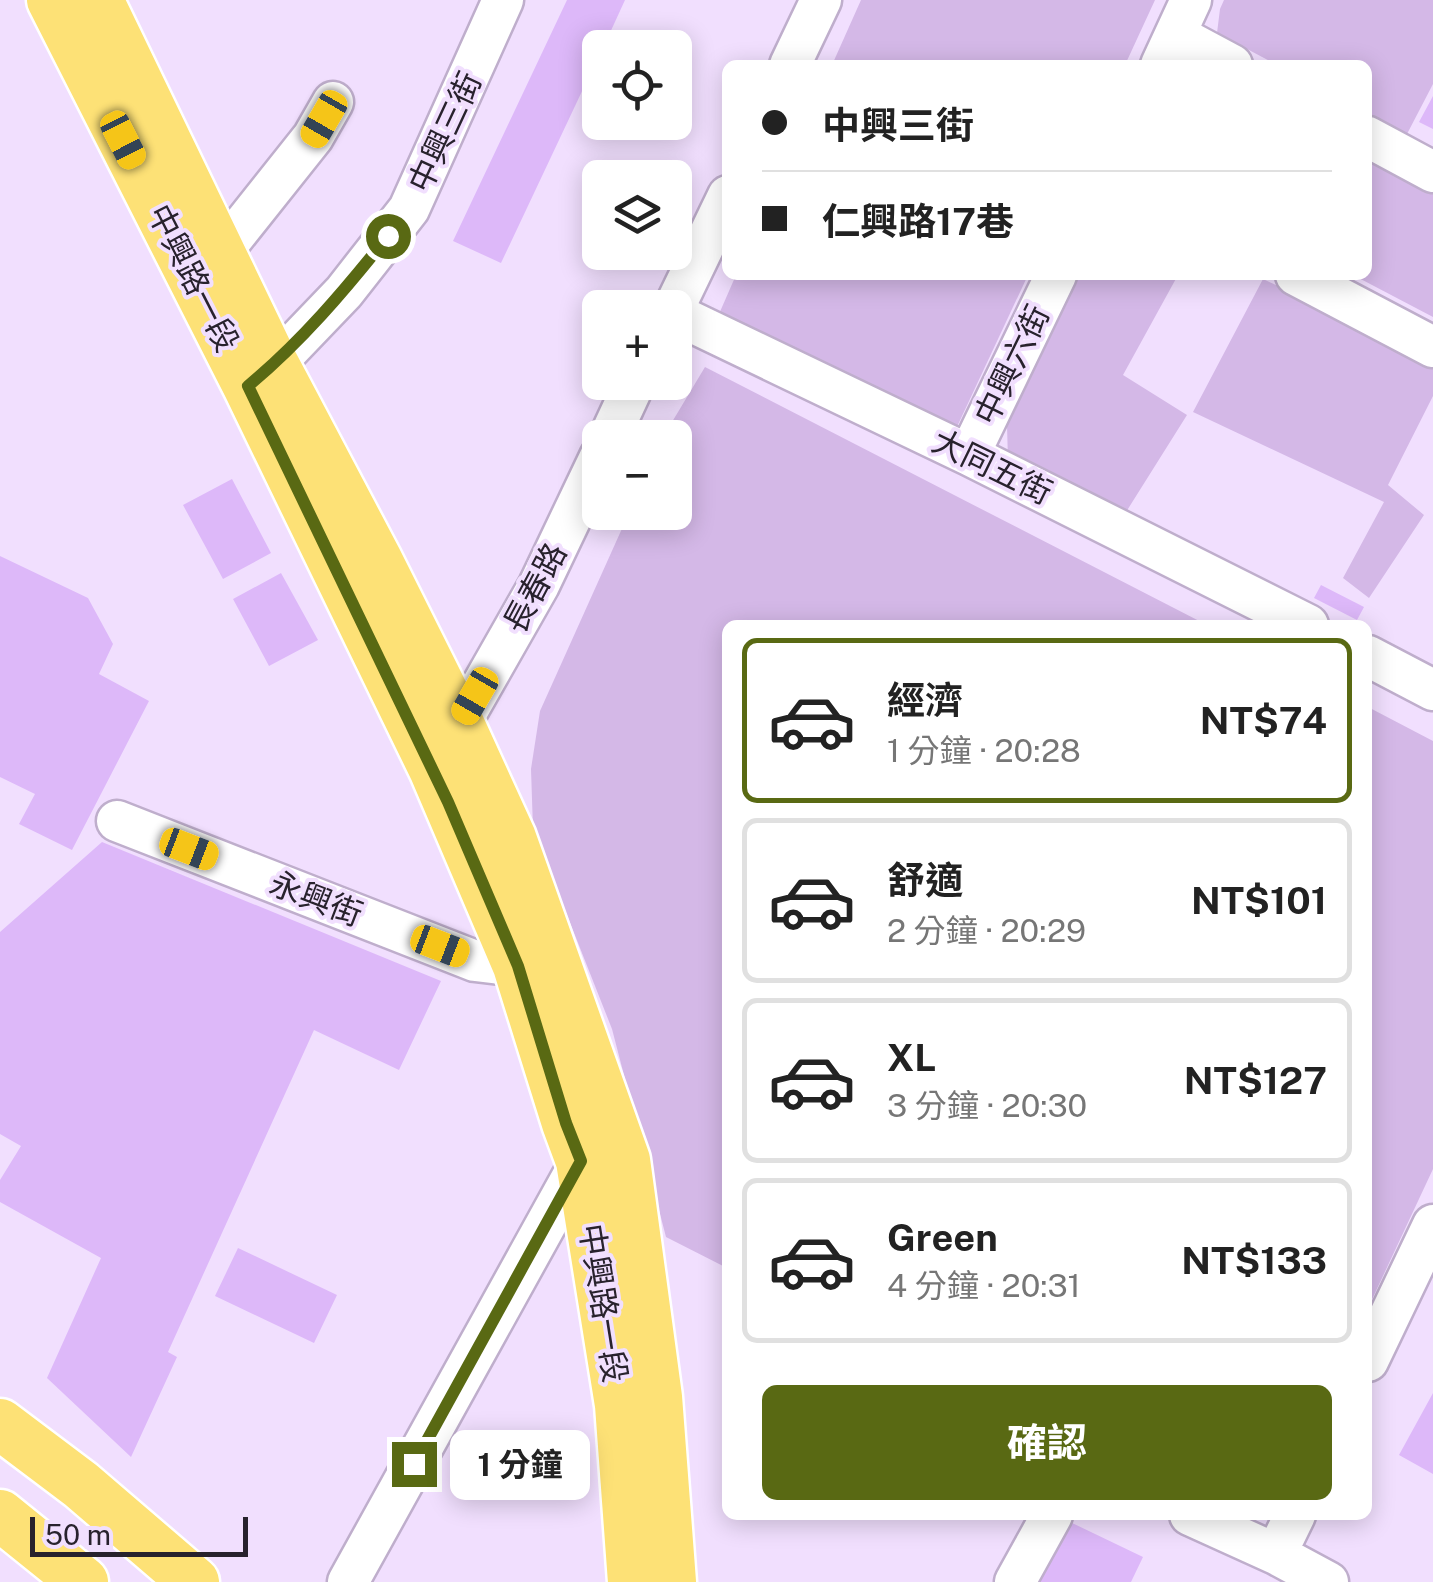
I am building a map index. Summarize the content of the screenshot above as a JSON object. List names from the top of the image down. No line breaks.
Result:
{"streets":{"main road":["中興路一段"],"street":["中興三街","中興六街","大同五街","長春路","永興街"]},"crossings":[["中興三街","中興路一段"],["中興路一段","長春路"],["中興路一段","永興街"],["中興六街","大同五街"]],"scale_bar":"50 m","page":{"map_buttons":["+","−"],"banner":["中興三街","仁興路17巷"],"list":[{"name":"經濟","note":"1 分鐘 · 20:28","value":"NT$74"},{"name":"舒適","note":"2 分鐘 · 20:29","value":"NT$101"},{"name":"XL","note":"3 分鐘 · 20:30","value":"NT$127"},{"name":"Green","note":"4 分鐘 · 20:31","value":"NT$133"}],"buttons":"確認","bubble":"1 分鐘","scale":"50 m"}}
